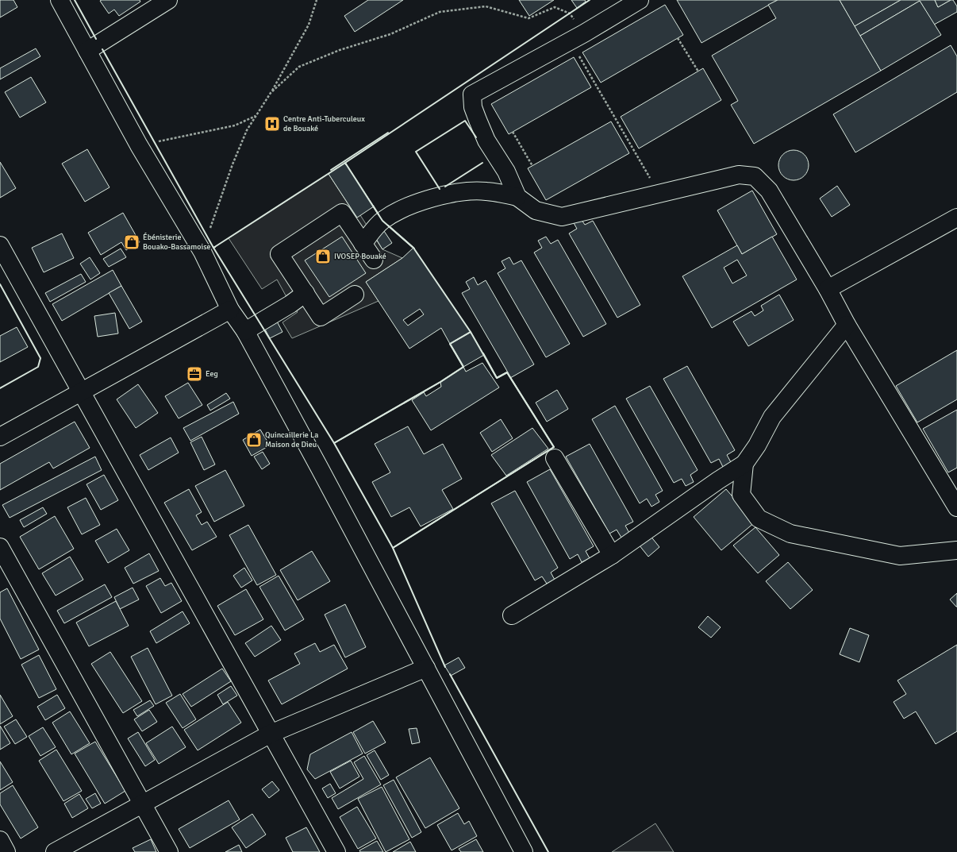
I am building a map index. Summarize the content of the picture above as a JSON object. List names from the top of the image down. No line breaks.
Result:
{"places":{"hospital":["Centre Anti-Tuberculeux de Bouaké"],"shop":["Ébénisterie Bouako-Bassamoise","IVOSEP Bouaké","Quincaillerie La Maison de Dieu"],"office":["Eeg"]}}
